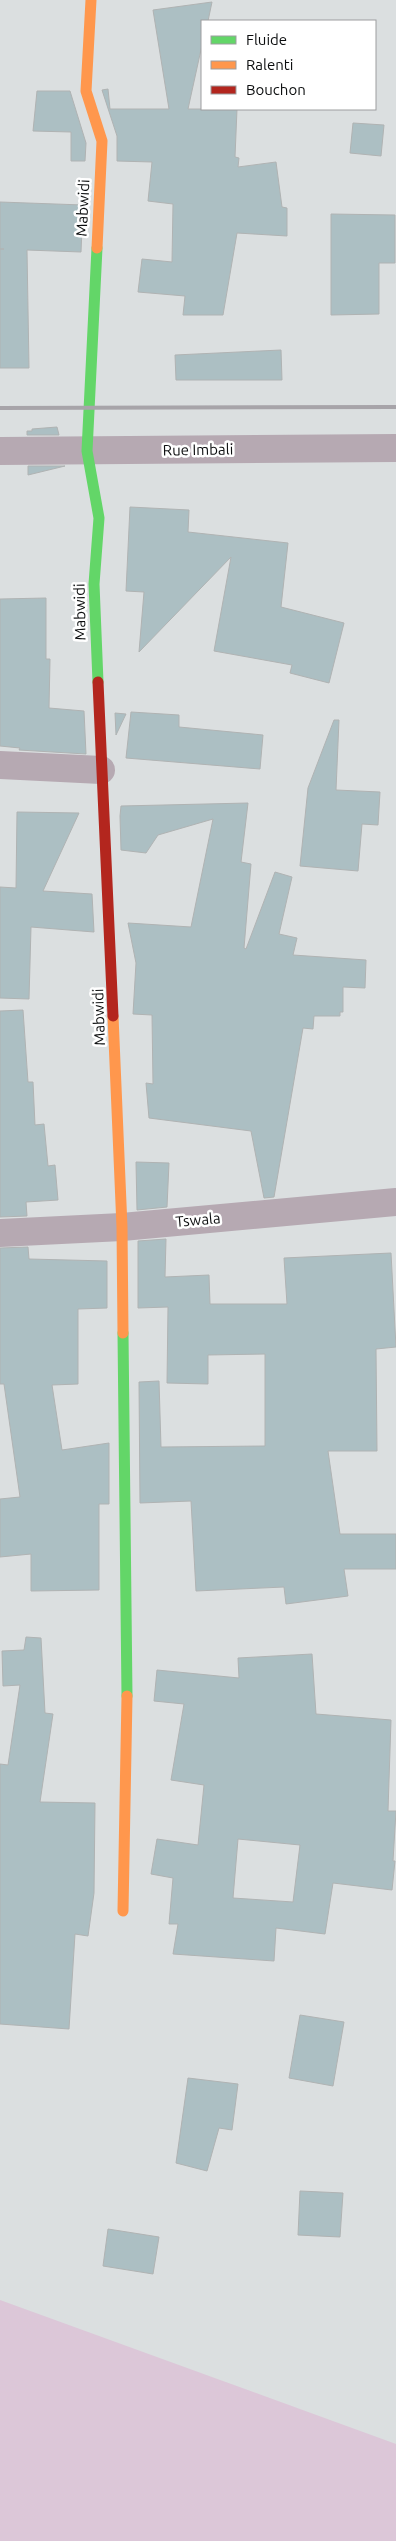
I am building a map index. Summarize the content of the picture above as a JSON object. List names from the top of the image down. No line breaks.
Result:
{"streets":{"street":["Mabwidi","Rue Imbali","Tswala"]},"crossings":[["Mabwidi","Rue Imbali"],["Mabwidi","Tswala"]],"legend":["Fluide","Ralenti","Bouchon"]}
